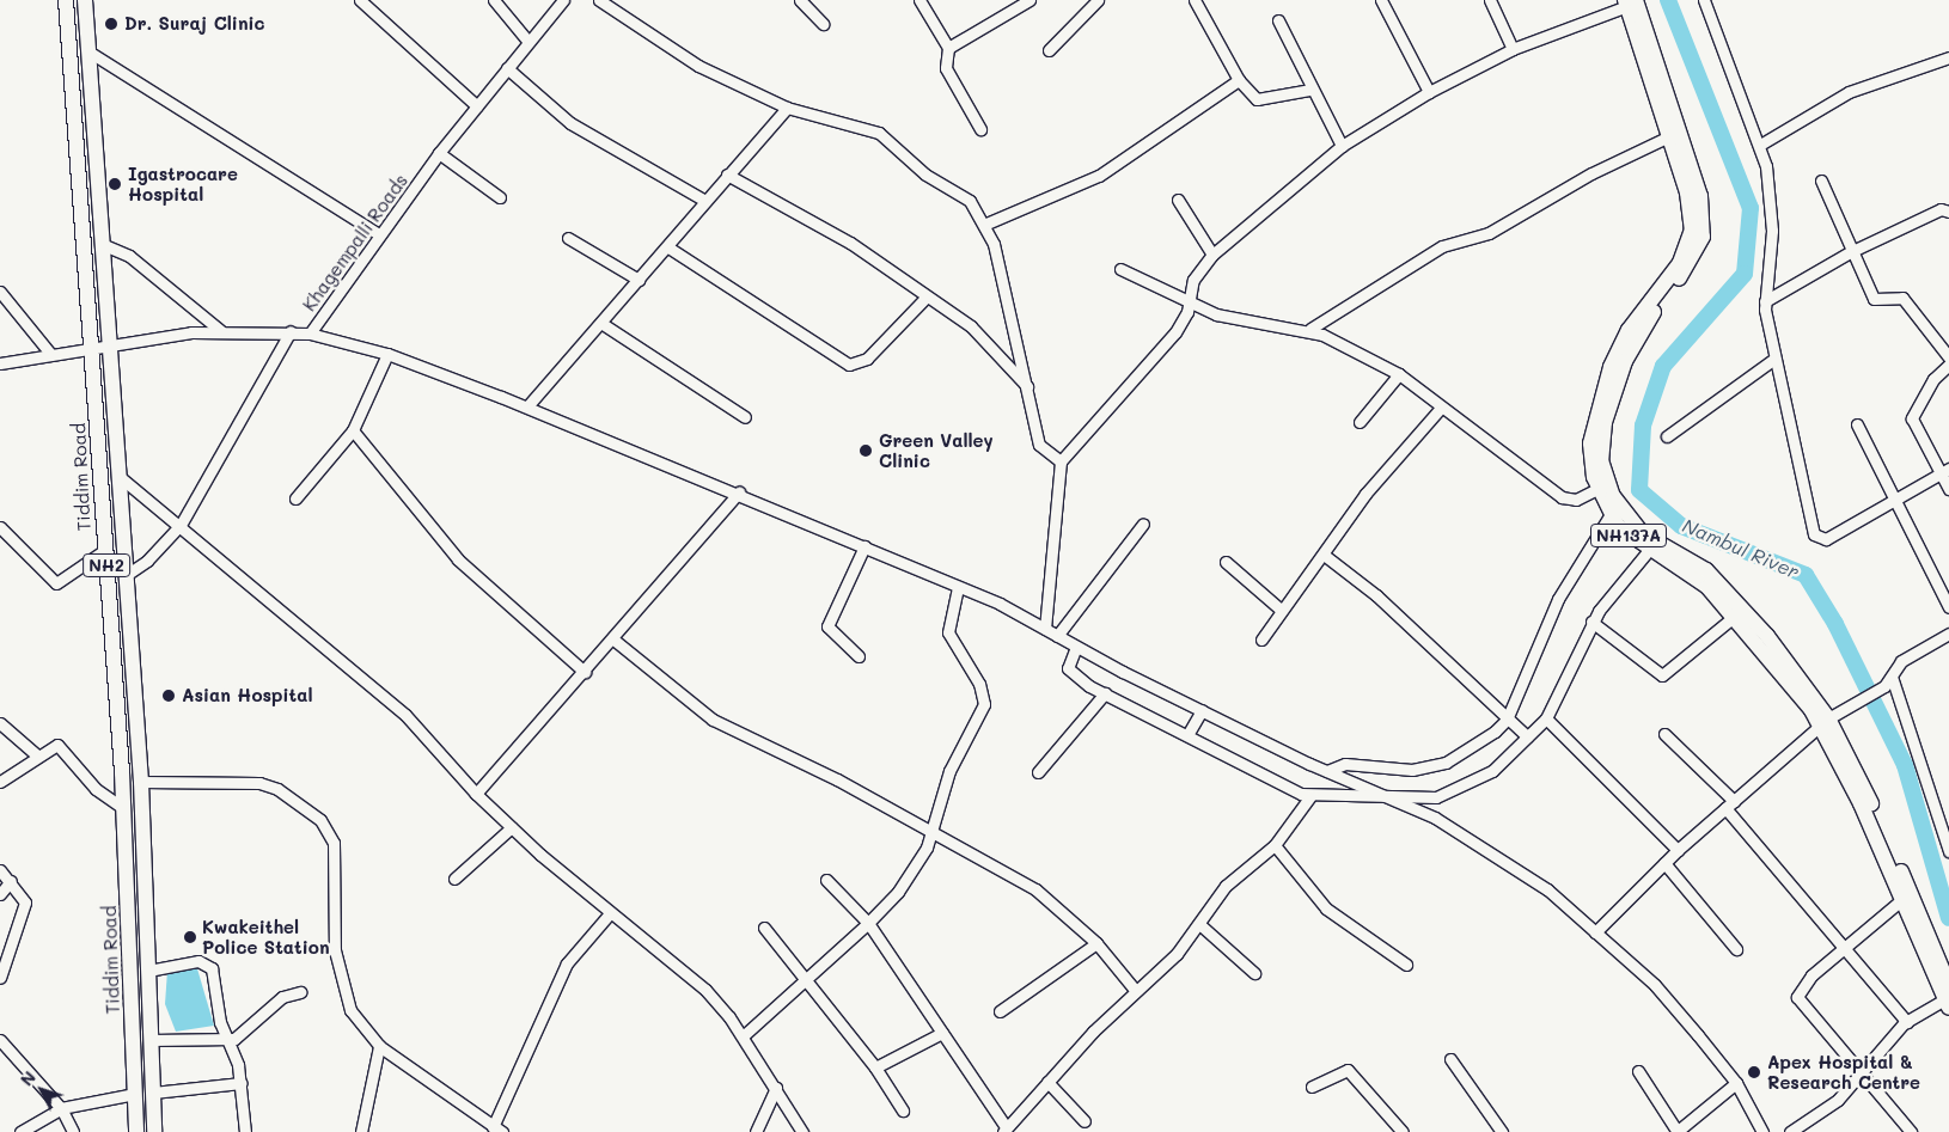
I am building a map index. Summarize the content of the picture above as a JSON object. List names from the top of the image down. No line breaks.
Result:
{"streets":{"highway":["Tiddim Road","NH137A","NH2"],"street":["Khagempalli Roads"]},"crossings":[["Khagempalli Roads","Tiddim Road"]],"water":["Nambul River"],"places":["Dr. Suraj Clinic","Igastrocare Hospital","Green Valley Clinic","Asian Hospital","Kwakeithel Police Station","Apex Hospital & Research Centre"],"north":"top left"}
